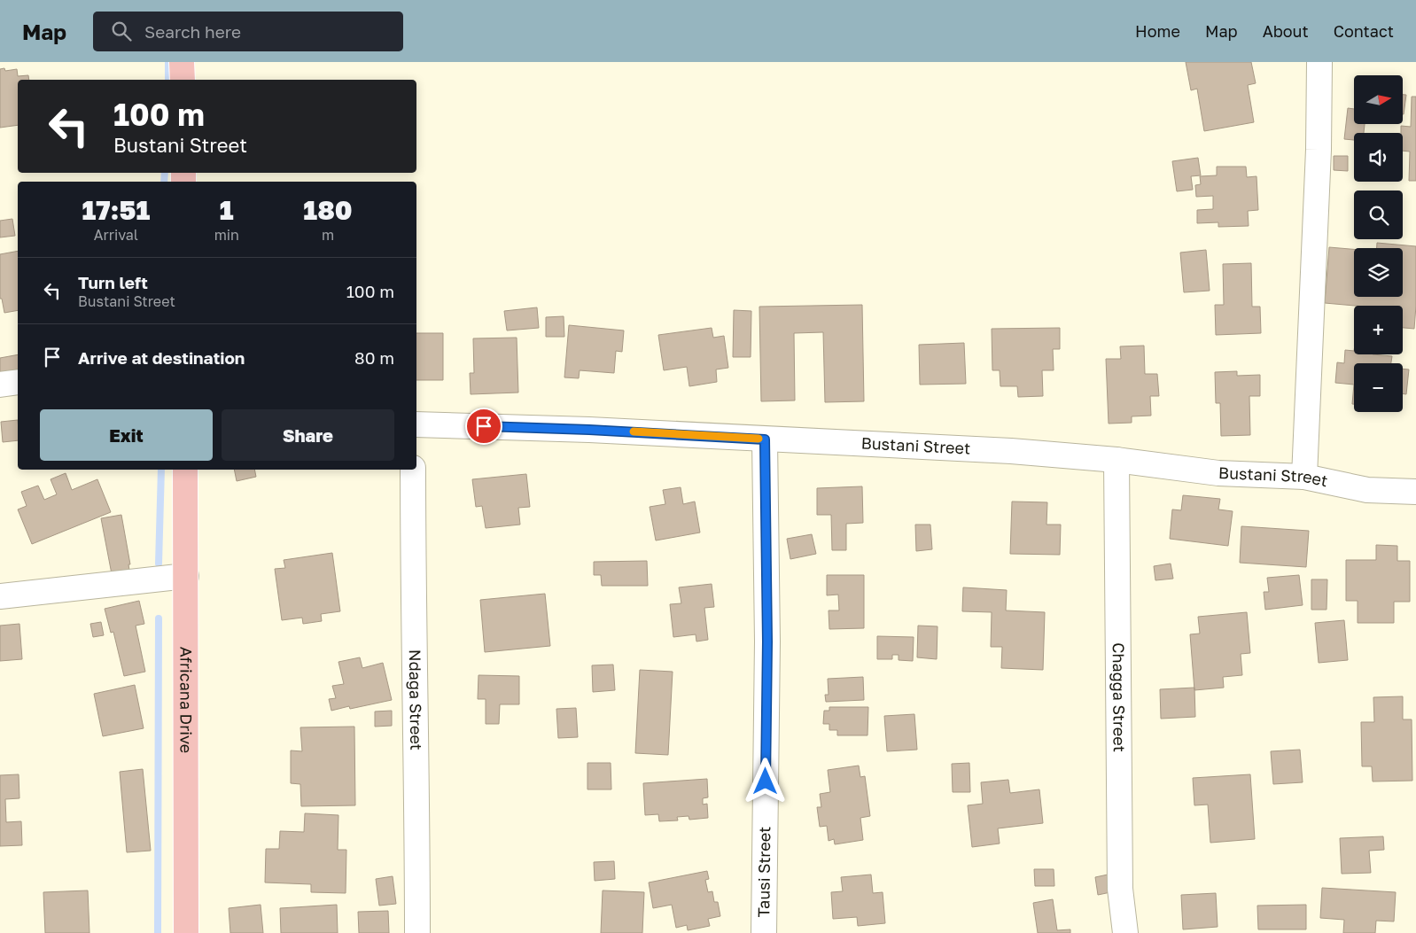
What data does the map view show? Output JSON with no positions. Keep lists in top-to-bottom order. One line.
{"streets":{"main road":["Africana Drive"],"street":["Bustani Street","Chagga Street","Ndaga Street","Tausi Street"]},"crossings":[["Bustani Street","Chagga Street"],["Bustani Street","Tausi Street"]],"north":"right","page":{"header":"Map","search":"Search here","nav":["Home","Map","About","Contact"],"map_buttons":["+","−"],"turn":["100 m","Bustani Street"],"eta":["17:51","Arrival","1","min","180","m"],"list":[{"name":"Turn left","note":"Bustani Street","value":"100 m"},{"name":"Arrive at destination","value":"80 m"}],"buttons":["Exit","Share"]}}
